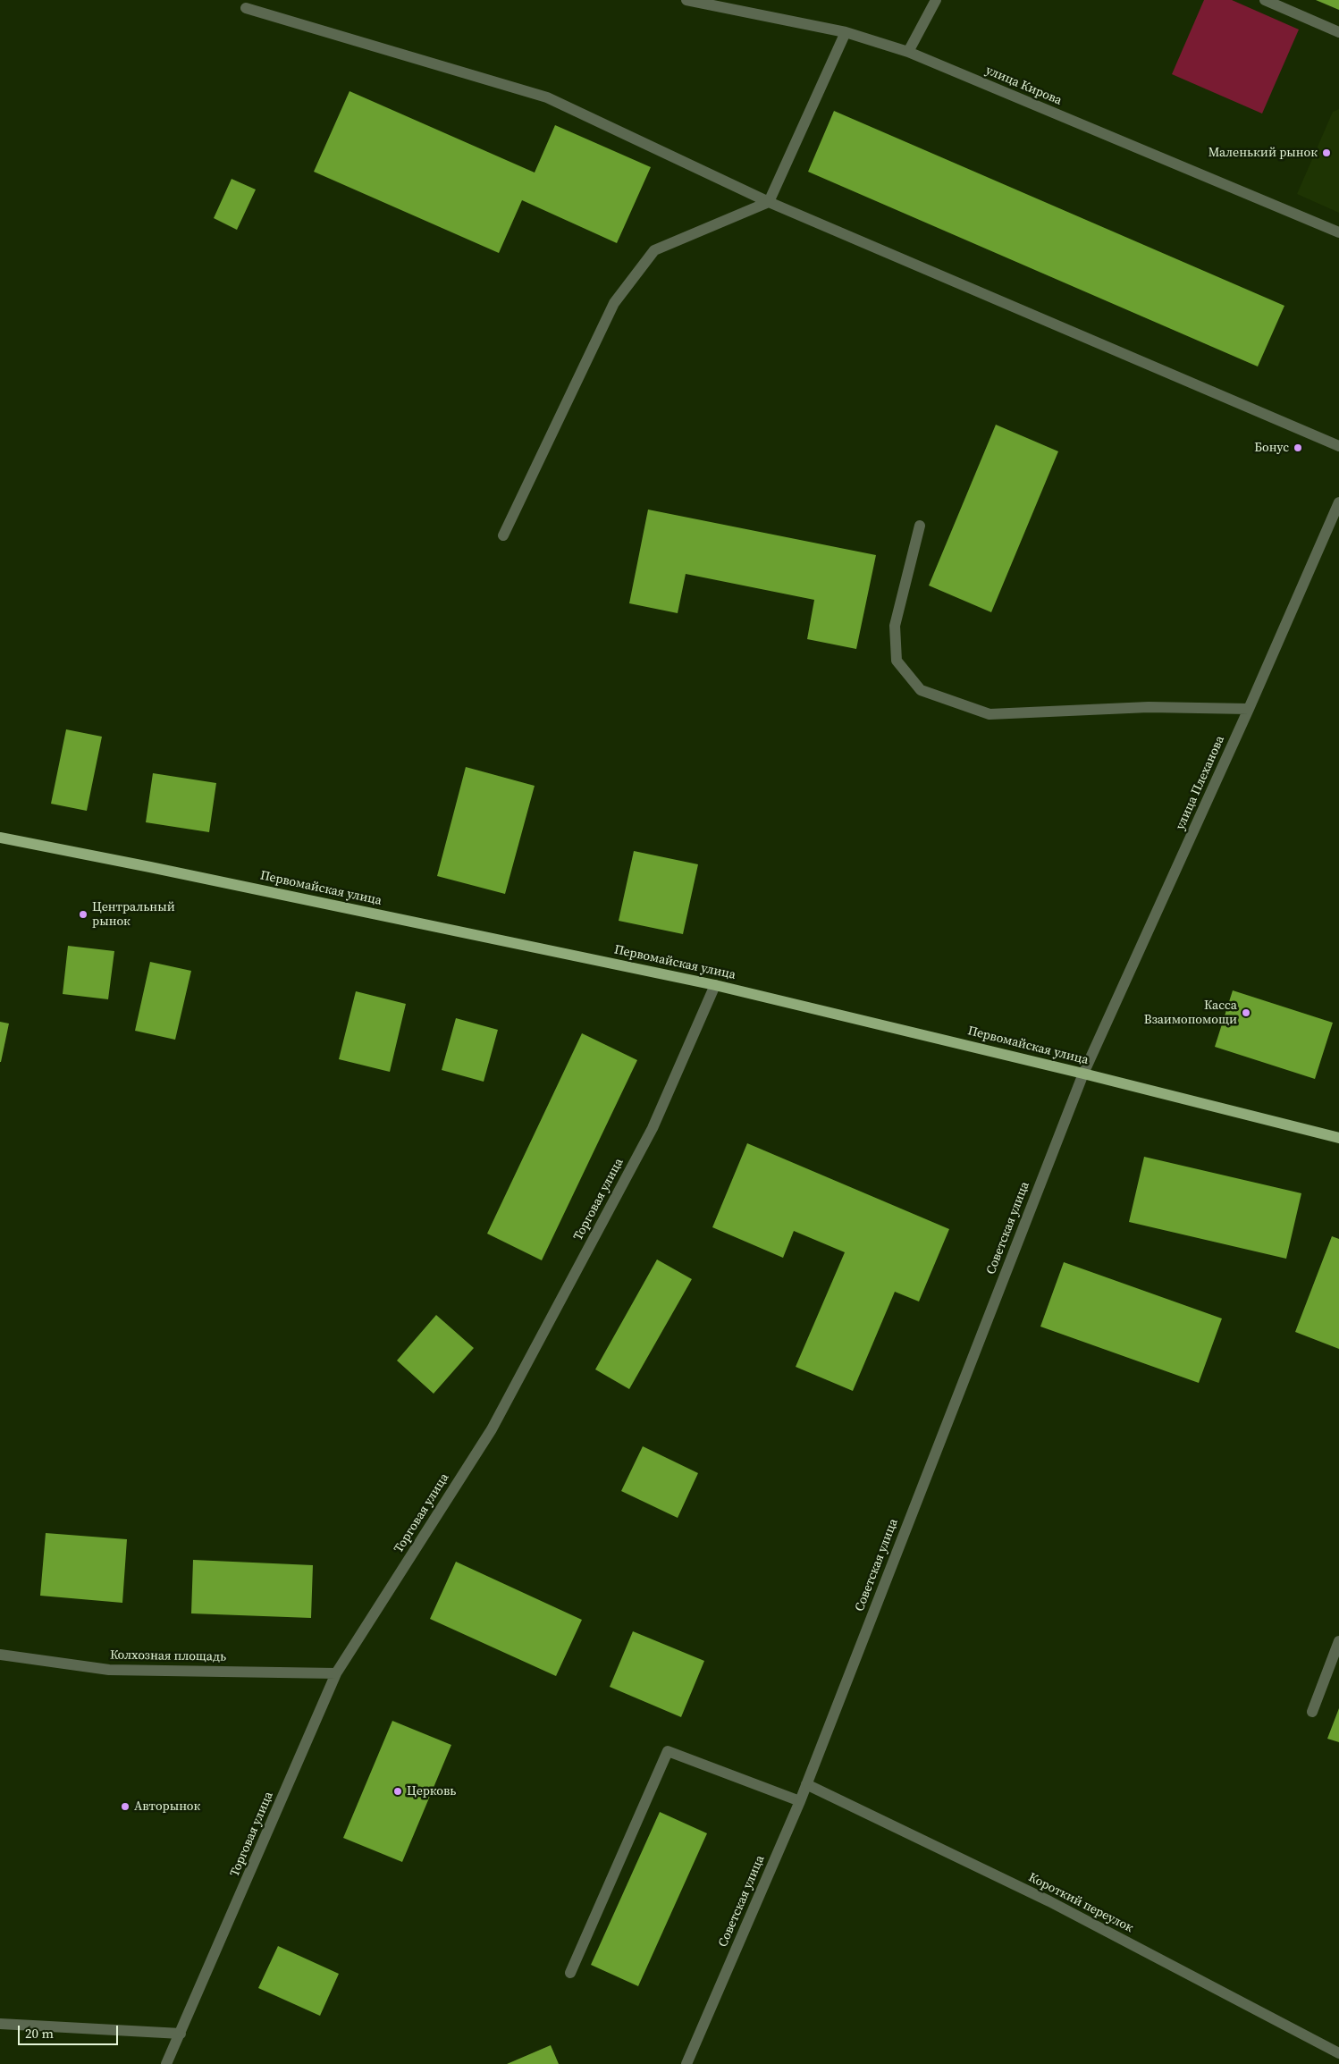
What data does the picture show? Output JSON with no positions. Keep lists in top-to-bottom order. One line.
{"streets":{"main road":["Первомайская улица"],"street":["улица Кирова","улица Плеханова","Торговая улица","Советская улица","Колхозная площадь","Короткий переулок"]},"crossings":[["улица Плеханова","Первомайская улица"],["улица Плеханова","Советская улица"],["Первомайская улица","Торговая улица"],["Первомайская улица","Советская улица"],["Торговая улица","Колхозная площадь"],["Советская улица","Короткий переулок"]],"places":["Маленький рынок","Бонус","Центральный рынок","Касса Взаимопомощи","Церковь","Авторынок"],"scale_bar":"20 m"}
